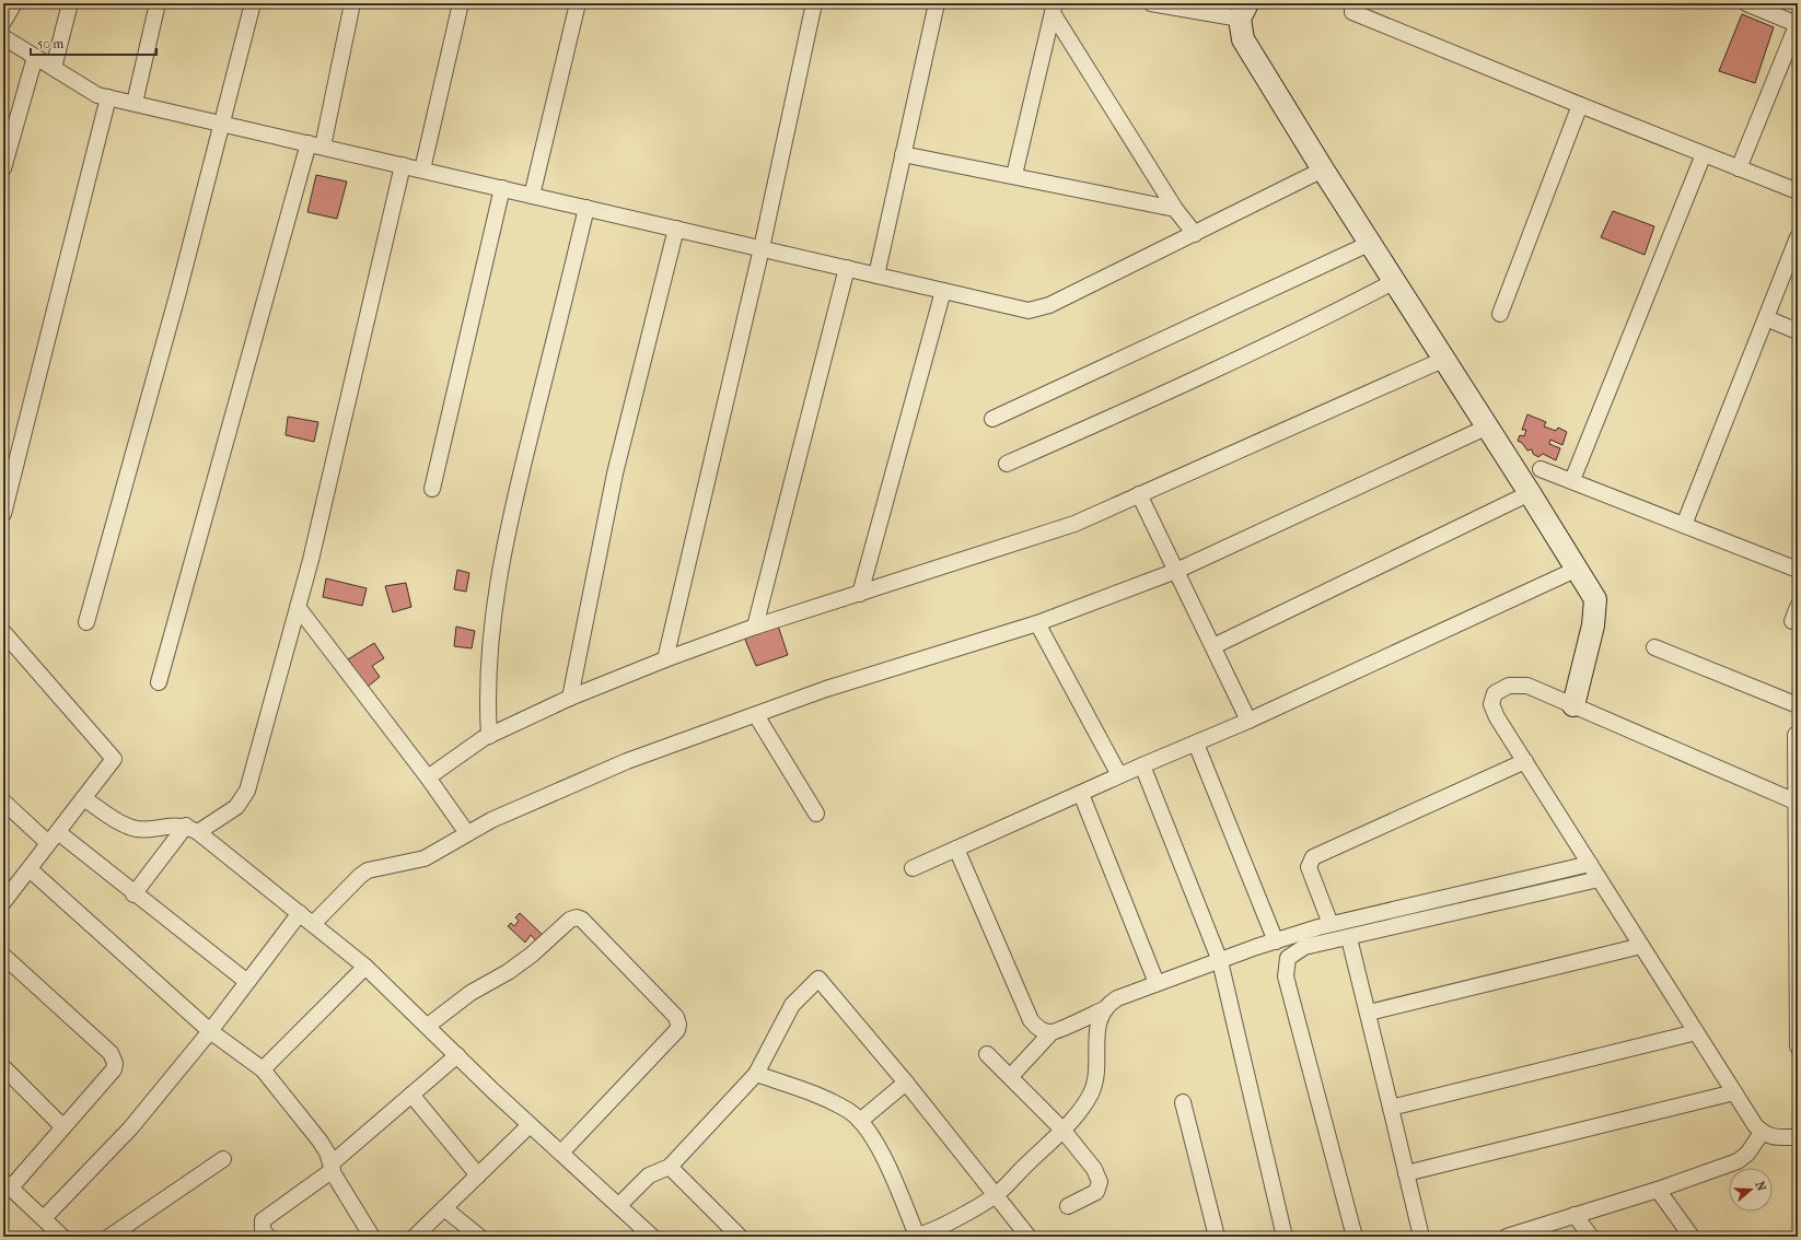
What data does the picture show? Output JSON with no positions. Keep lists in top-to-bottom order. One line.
{"scale_bar":"50 m","north":"right"}
